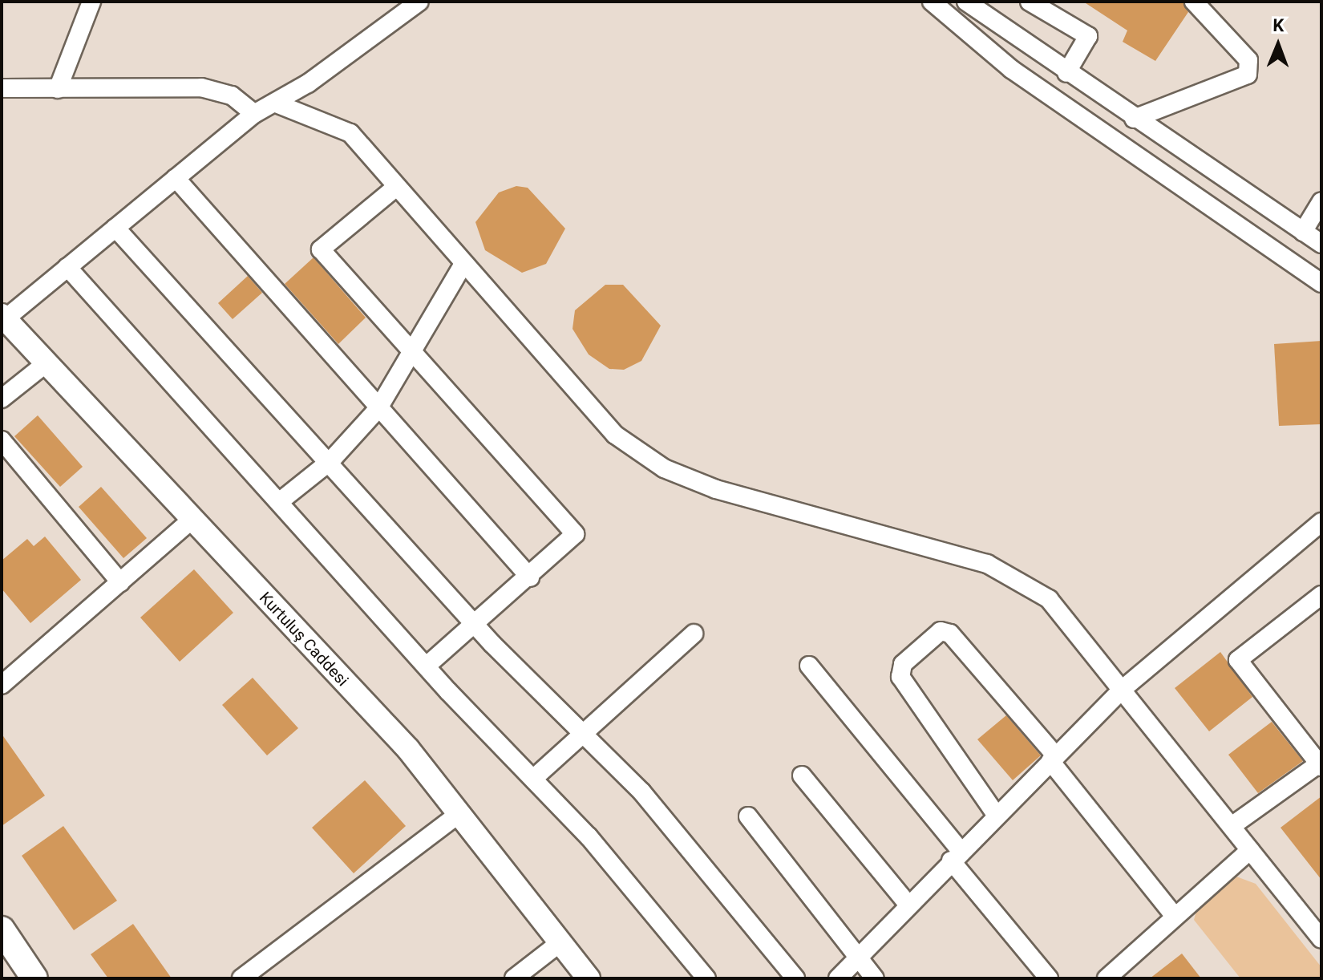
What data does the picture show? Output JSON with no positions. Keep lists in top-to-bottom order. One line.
{"streets":{"main road":["Kurtuluş Caddesi"]},"north":"top"}
